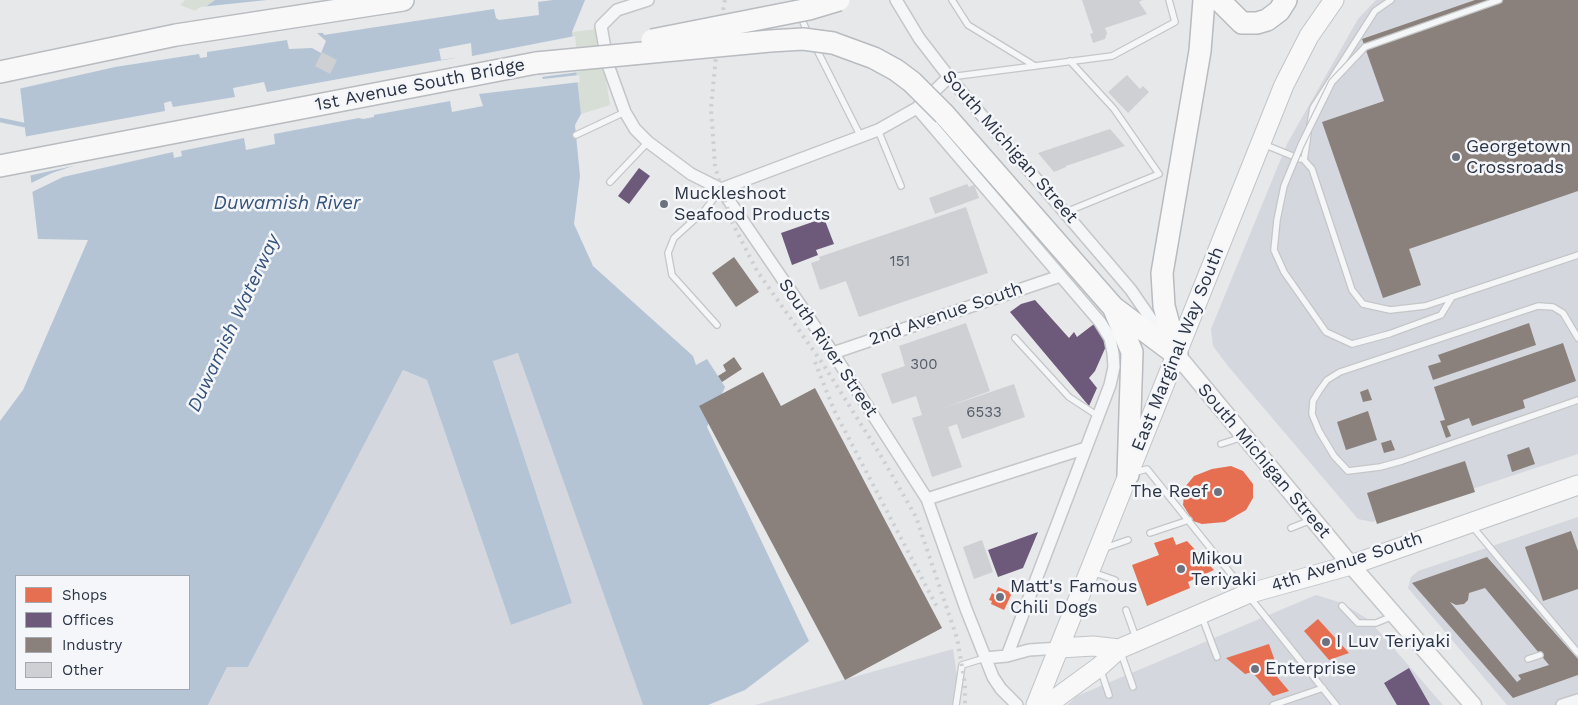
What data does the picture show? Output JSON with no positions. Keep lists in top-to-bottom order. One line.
{"streets":{"highway":["1st Avenue South Bridge"],"main road":["South Michigan Street","East Marginal Way South","4th Avenue South"],"street":["2nd Avenue South","South River Street"]},"crossings":[["South Michigan Street","East Marginal Way South"],["South Michigan Street","4th Avenue South"],["2nd Avenue South","South River Street"],["South River Street","4th Avenue South"],["East Marginal Way South","4th Avenue South"]],"water":["Duwamish River","Duwamish Waterway"],"places":["Georgetown Crossroads","Muckleshoot Seafood Products","The Reef","Mikou Teriyaki","Matt's Famous Chili Dogs","I Luv Teriyaki","Enterprise"],"house_numbers":["151","300","6533"],"legend":["Shops","Offices","Industry","Other"]}
